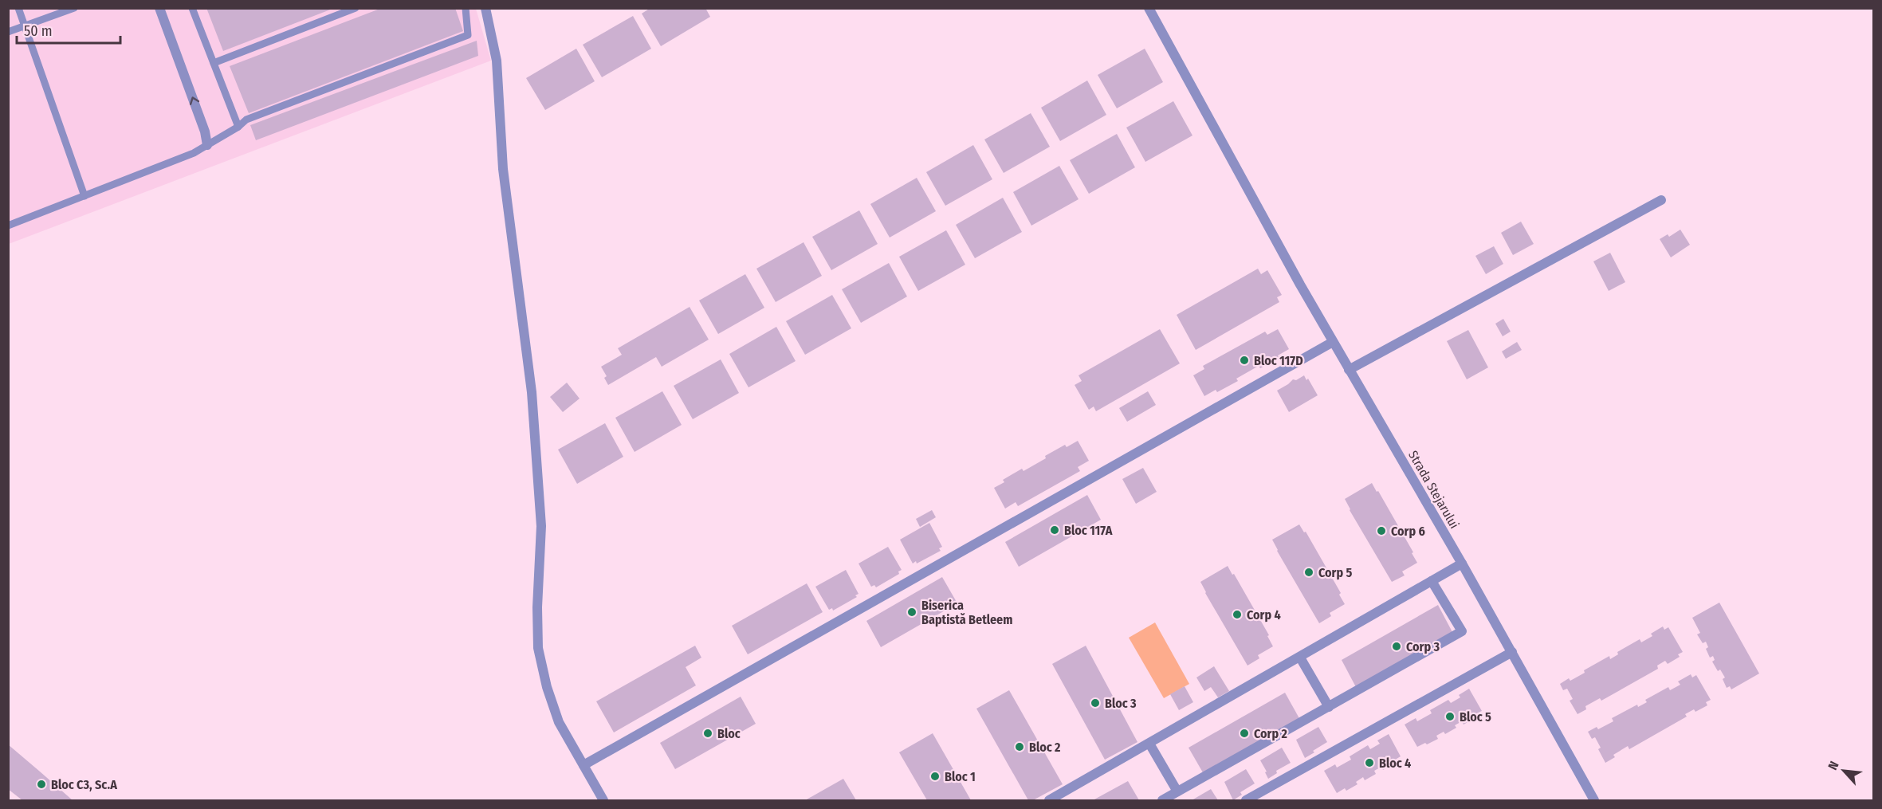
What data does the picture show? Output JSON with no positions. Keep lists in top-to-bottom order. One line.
{"streets":{"street":["Strada Stejarului"]},"places":["Bloc 117D","Bloc 117A","Corp 6","Corp 5","Biserica Baptistă Betleem","Corp 4","Corp 3","Bloc 3","Bloc 5","Bloc","Corp 2","Bloc 2","Bloc 4","Bloc 1","Bloc C3, Sc.A"],"scale_bar":"50 m","north":"top left"}
